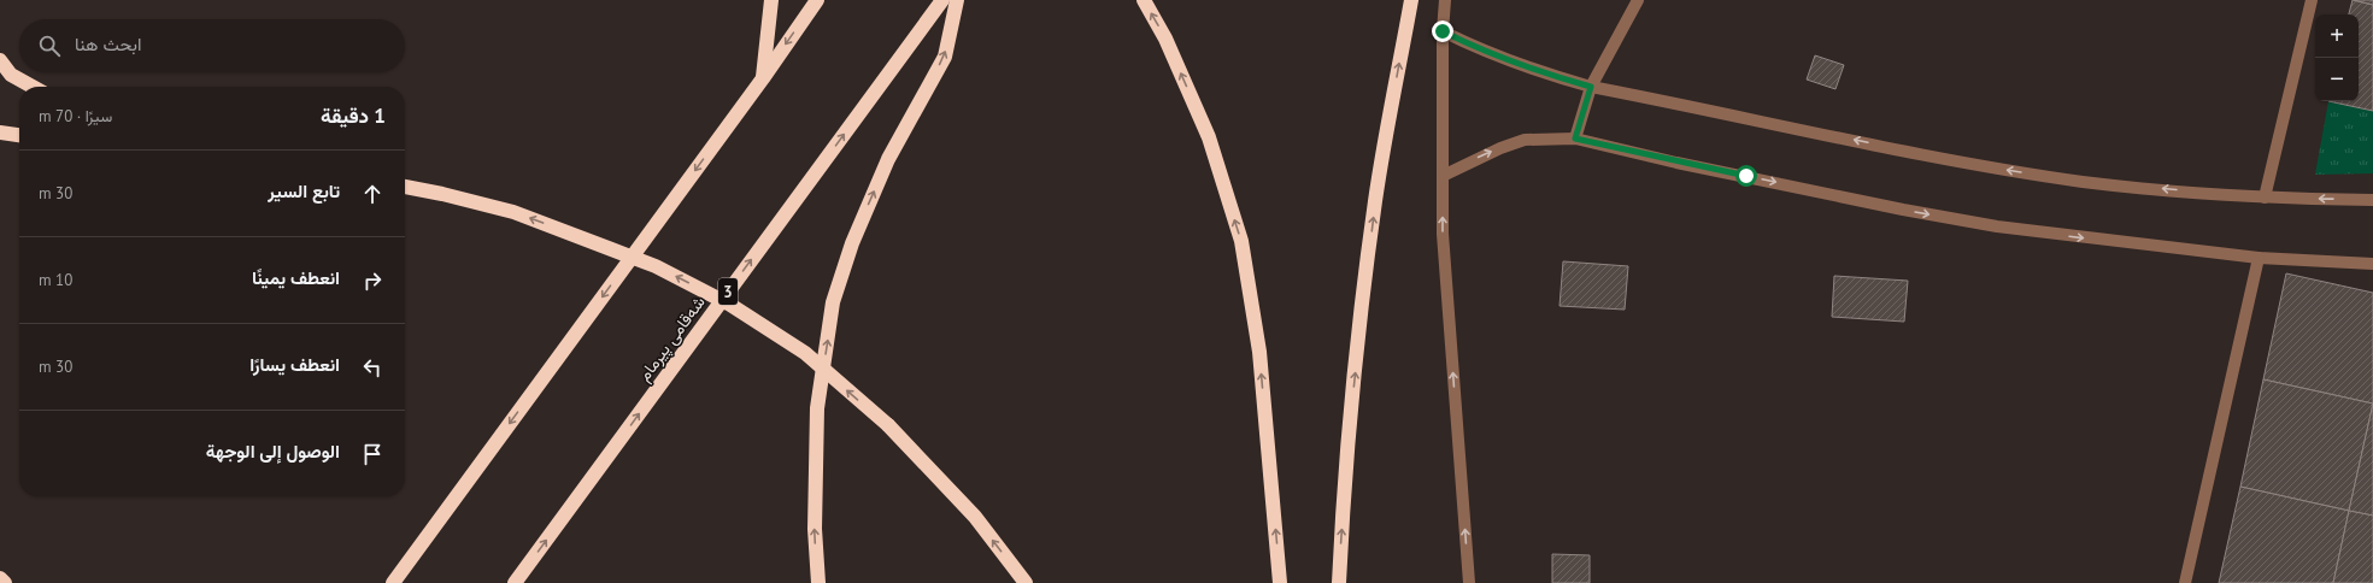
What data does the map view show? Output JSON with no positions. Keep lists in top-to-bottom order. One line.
{"streets":{"highway":["3","شەقامی پیرمام"]},"page":{"map_buttons":["+","−"],"search":"ابحث هنا","heading":["1 دقيقة","سيرًا · 70 m"],"list":[["تابع السير","30 m"],["انعطف يمينًا","10 m"],["انعطف يسارًا","30 m"],"الوصول إلى الوجهة"]}}
